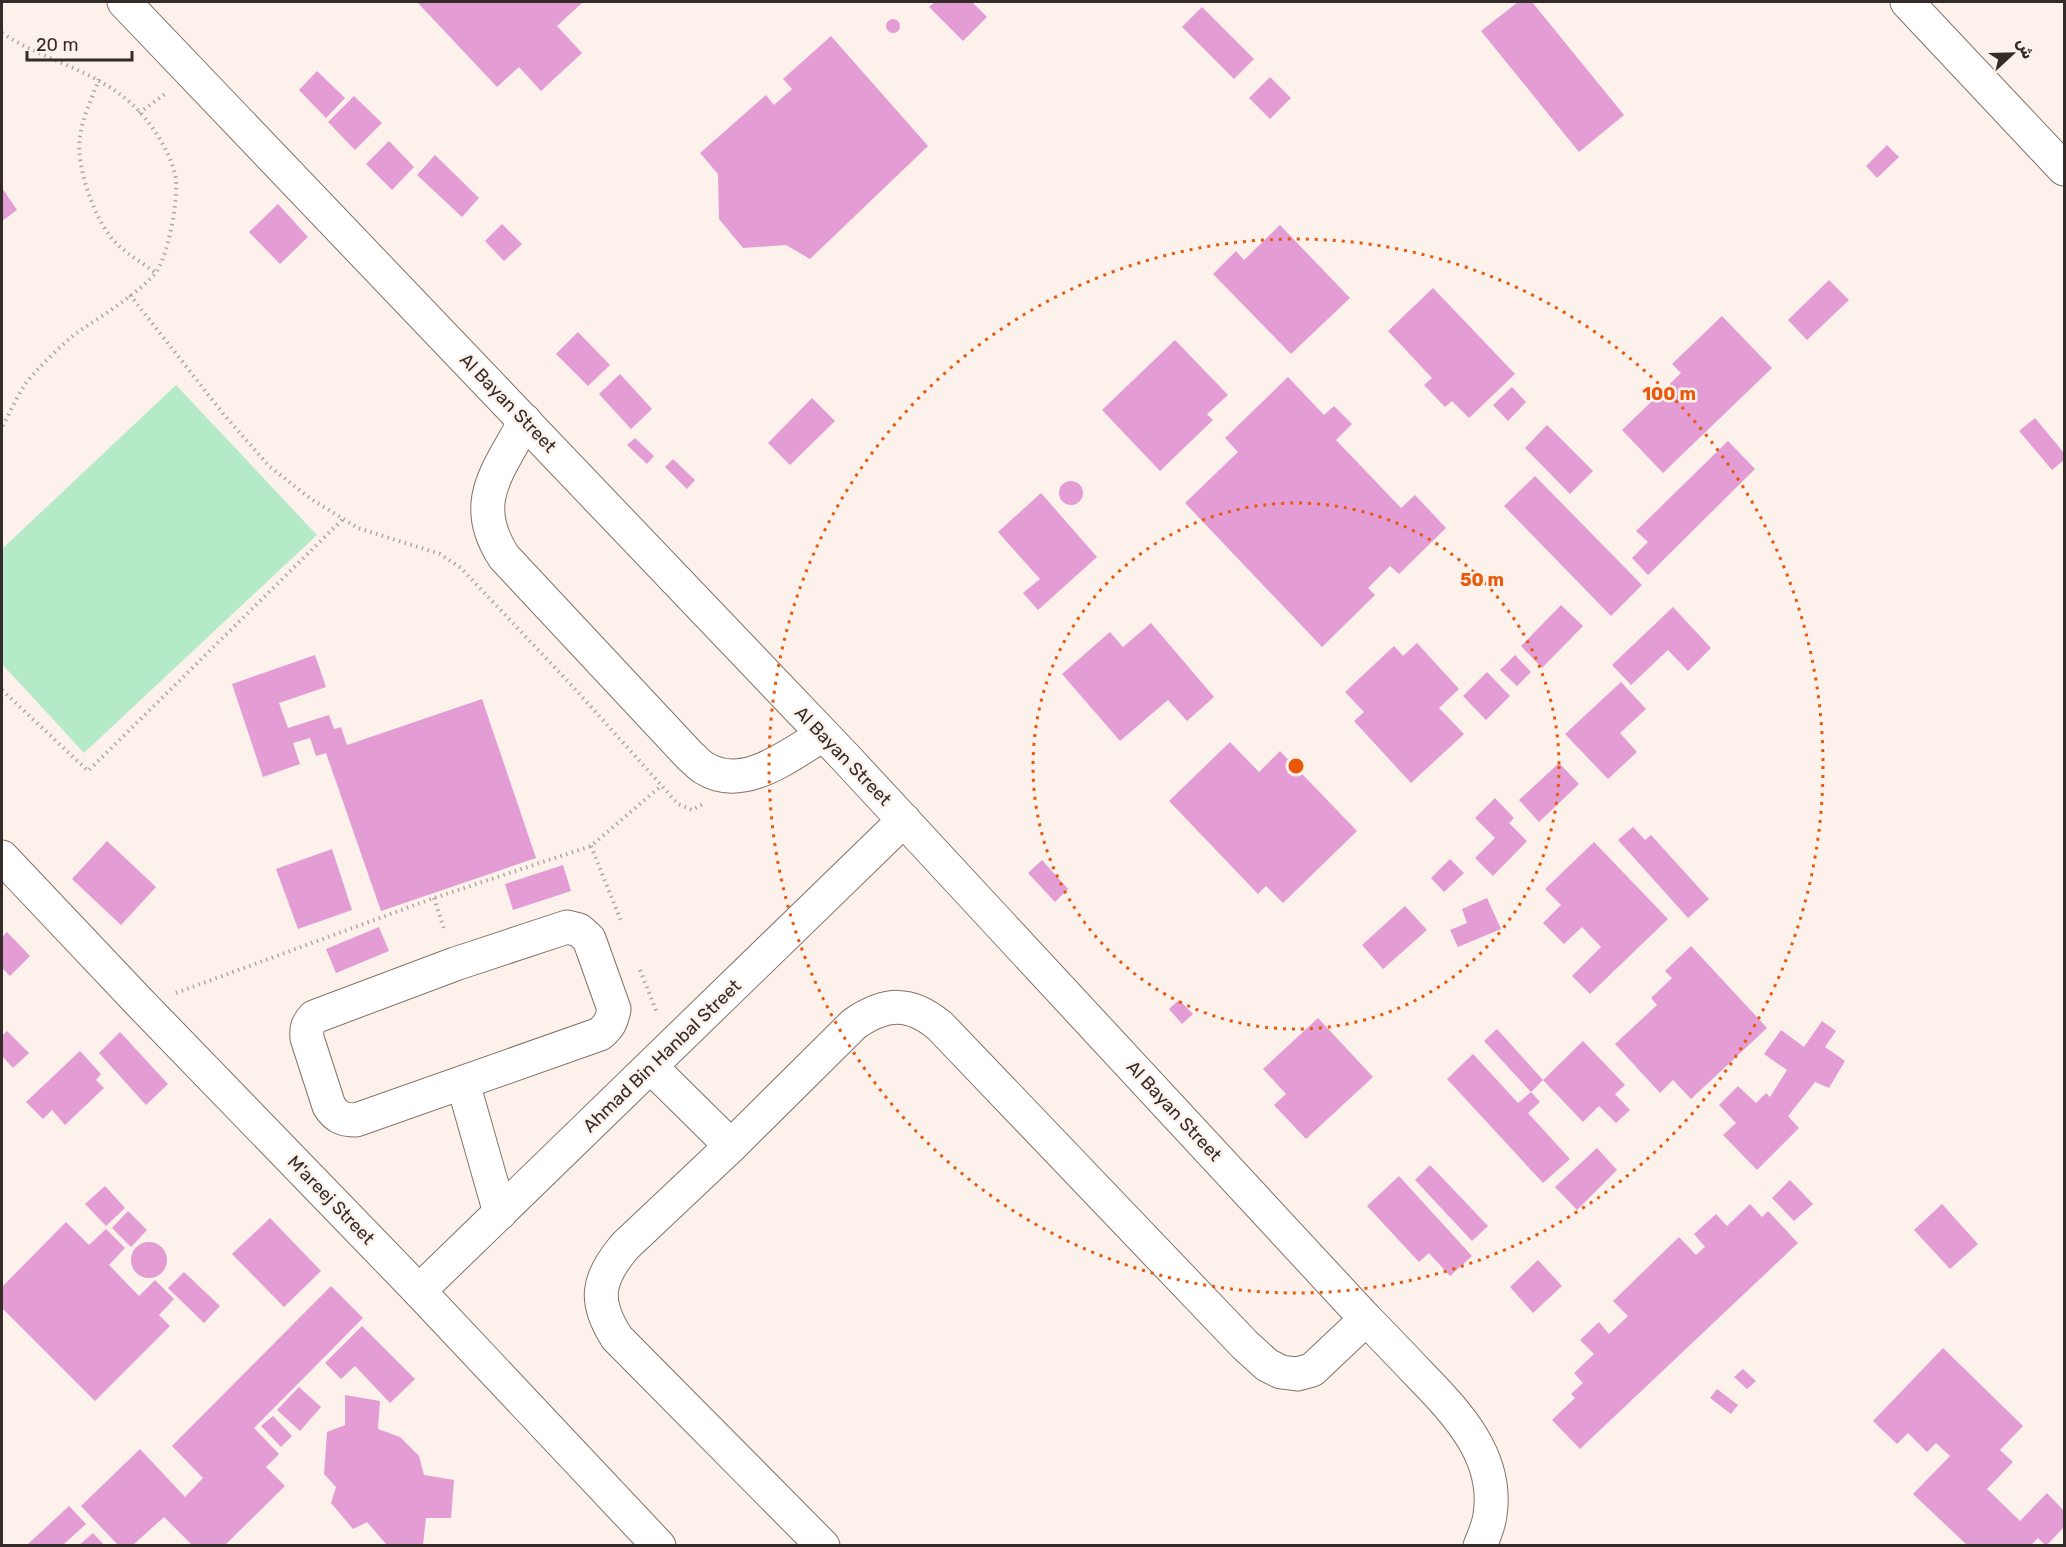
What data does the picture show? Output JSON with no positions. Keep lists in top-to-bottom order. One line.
{"streets":{"street":["Al Bayan Street","Ahmad Bin Hanbal Street","M'areej Street"]},"crossings":[["Al Bayan Street","Ahmad Bin Hanbal Street"],["Ahmad Bin Hanbal Street","M'areej Street"]],"scale_bar":"20 m","north":"right","rings":["100 m","50 m"]}
